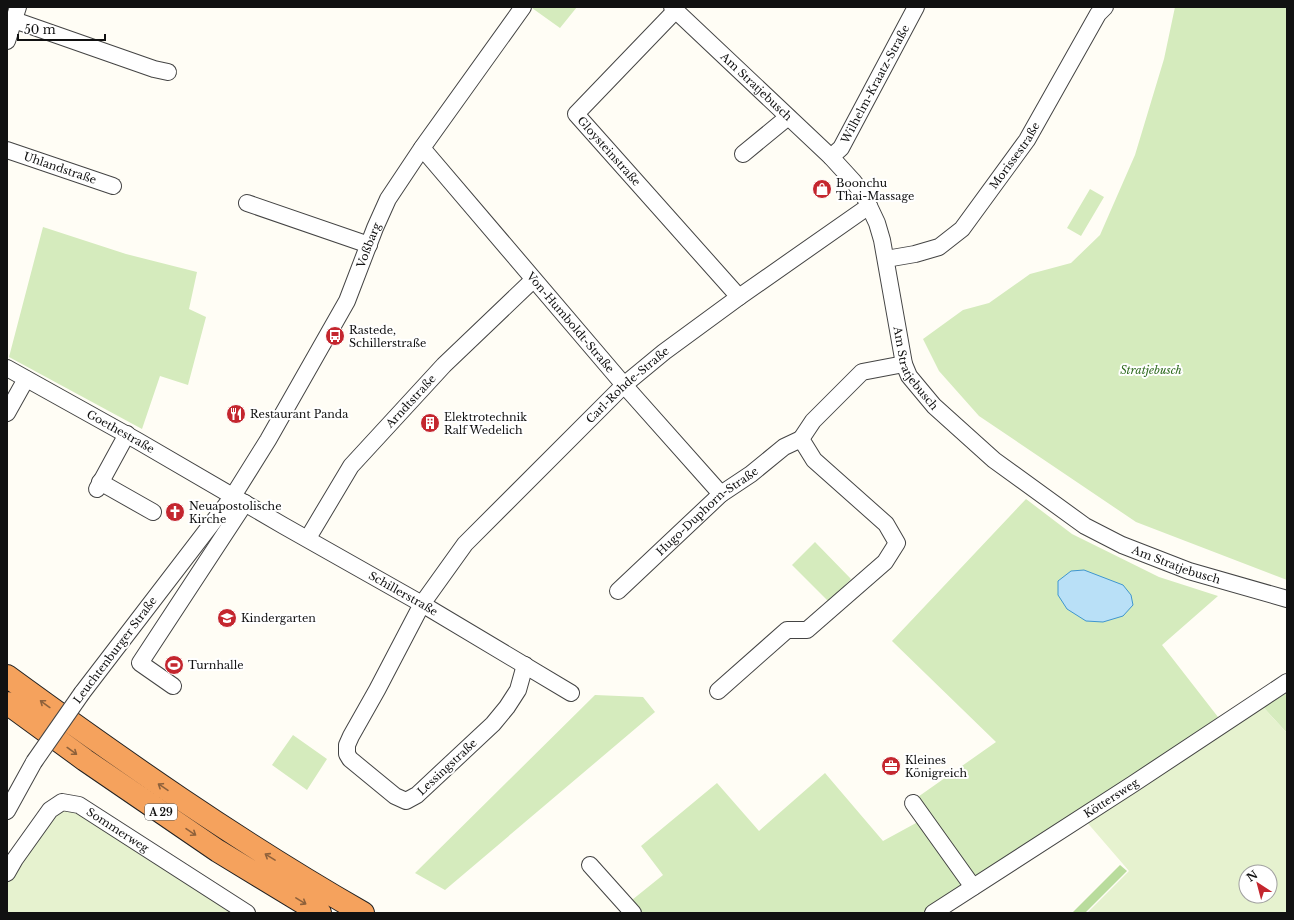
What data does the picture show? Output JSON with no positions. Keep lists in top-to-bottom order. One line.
{"streets":{"highway":["A 29"],"street":["Wilhelm-Kraatz-Straße","Am Stratjebusch","Gloysteinstraße","Morissestraße","Uhlandstraße","Voßbarg","Von-Humboldt-Straße","Carl-Rohde-Straße","Arndtstraße","Goethestraße","Hugo-Duphorn-Straße","Schillerstraße","Leuchtenburger Straße","Lessingstraße","Köttersweg","Sommerweg"]},"crossings":[["Wilhelm-Kraatz-Straße","Am Stratjebusch"],["Am Stratjebusch","Gloysteinstraße"],["Am Stratjebusch","Morissestraße"],["Am Stratjebusch","Carl-Rohde-Straße"],["Gloysteinstraße","Carl-Rohde-Straße"],["Voßbarg","Von-Humboldt-Straße"],["Voßbarg","Goethestraße"],["Voßbarg","Schillerstraße"],["Voßbarg","Leuchtenburger Straße"],["Von-Humboldt-Straße","Carl-Rohde-Straße"],["Von-Humboldt-Straße","Arndtstraße"],["Von-Humboldt-Straße","Hugo-Duphorn-Straße"],["Carl-Rohde-Straße","Schillerstraße"],["Carl-Rohde-Straße","Lessingstraße"],["Arndtstraße","Schillerstraße"],["Goethestraße","Schillerstraße"],["Goethestraße","Leuchtenburger Straße"],["Schillerstraße","Leuchtenburger Straße"],["Schillerstraße","Lessingstraße"]],"parks":["Stratjebusch"],"places":{"shop":["Boonchu Thai-Massage"],"bus stop":["Rastede, Schillerstraße"],"restaurant":["Restaurant Panda"],"building":["Elektrotechnik Ralf Wedelich"],"church":["Neuapostolische Kirche"],"school or university":["Kindergarten"],"sports":["Turnhalle"],"office":["Kleines Königreich"]},"scale_bar":"50 m","north":"top left"}
